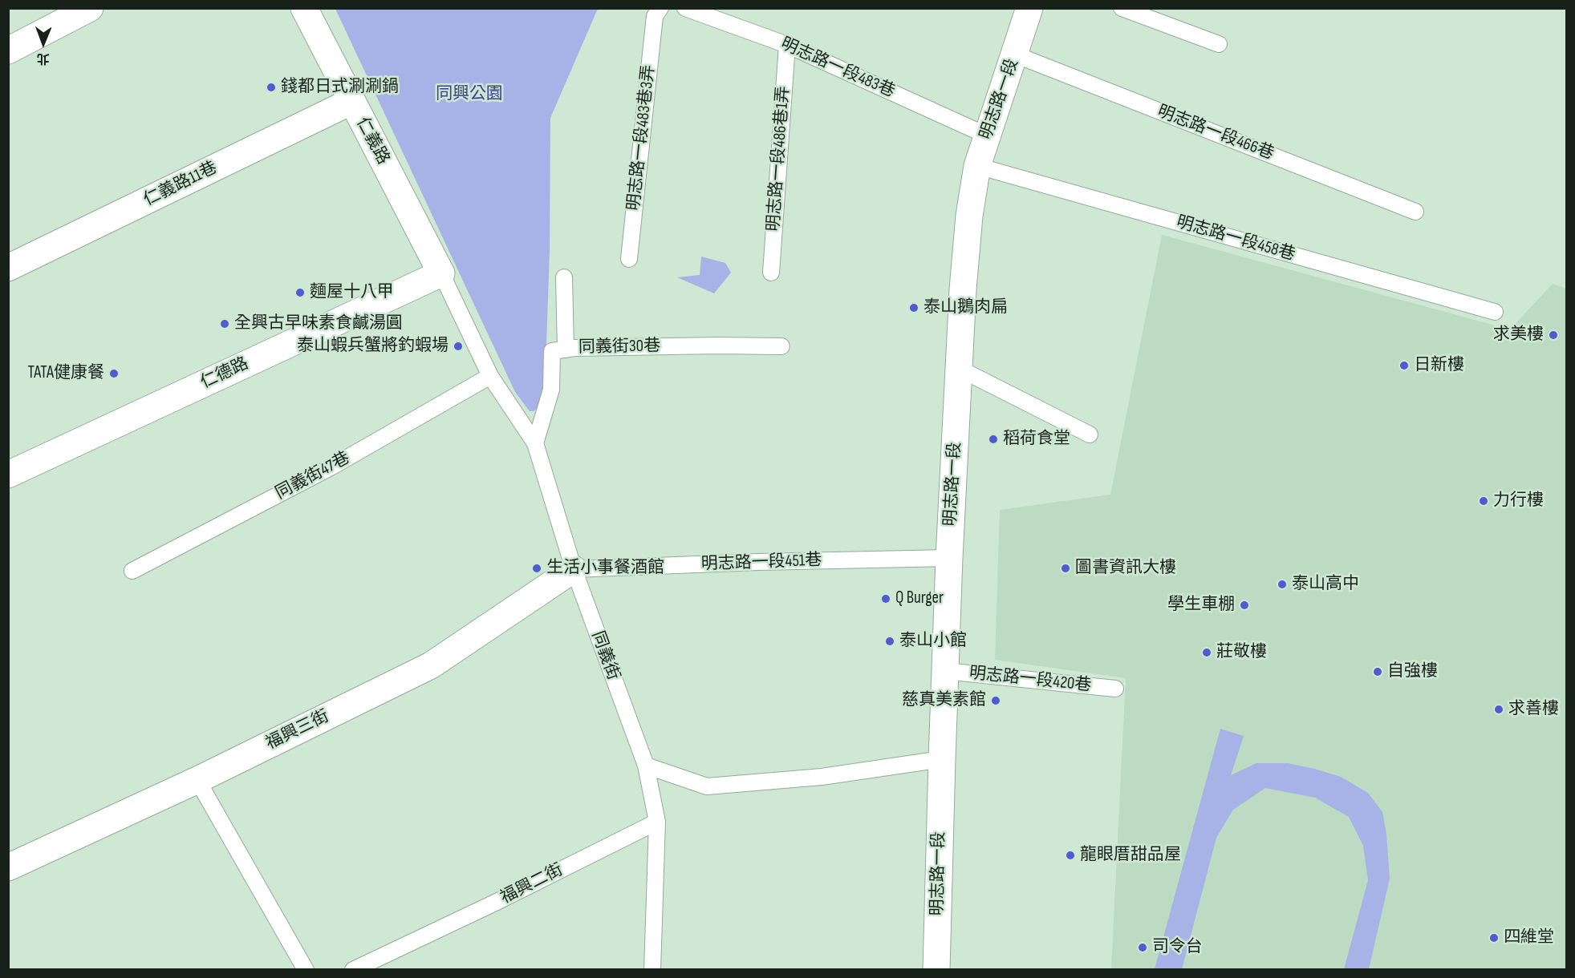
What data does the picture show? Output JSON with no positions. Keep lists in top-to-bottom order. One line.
{"streets":{"street":["明志路一段","仁義路","仁義路11巷","仁德路","福興三街"],"lane":["明志路一段483巷","明志路一段466巷","明志路一段483巷3弄","明志路一段486巷1弄","明志路一段458巷","同義街30巷","同義街47巷","明志路一段451巷","同義街","明志路一段420巷","福興二街"]},"crossings":[["明志路一段483巷","明志路一段"],["明志路一段483巷","明志路一段486巷1弄"],["明志路一段","明志路一段466巷"],["明志路一段","明志路一段458巷"],["明志路一段","明志路一段451巷"],["明志路一段","明志路一段420巷"],["仁義路","仁義路11巷"],["仁義路","仁德路"],["仁義路","同義街"],["同義街30巷","同義街"],["仁德路","同義街"],["同義街47巷","同義街"],["明志路一段451巷","同義街"],["明志路一段451巷","福興三街"],["同義街","福興三街"]],"parks":["同興公園"],"places":["錢都日式涮涮鍋","麵屋十八甲","泰山鵝肉扁","全興古早味素食鹹湯圓","求美樓","泰山蝦兵蟹將釣蝦場","日新樓","TATA健康餐","稻荷食堂","力行樓","生活小事餐酒館","圖書資訊大樓","泰山高中","Q Burger","學生車棚","泰山小館","莊敬樓","自強樓","慈真美素館","求善樓","龍眼厝甜品屋","四維堂","司令台"],"north":"bottom"}
